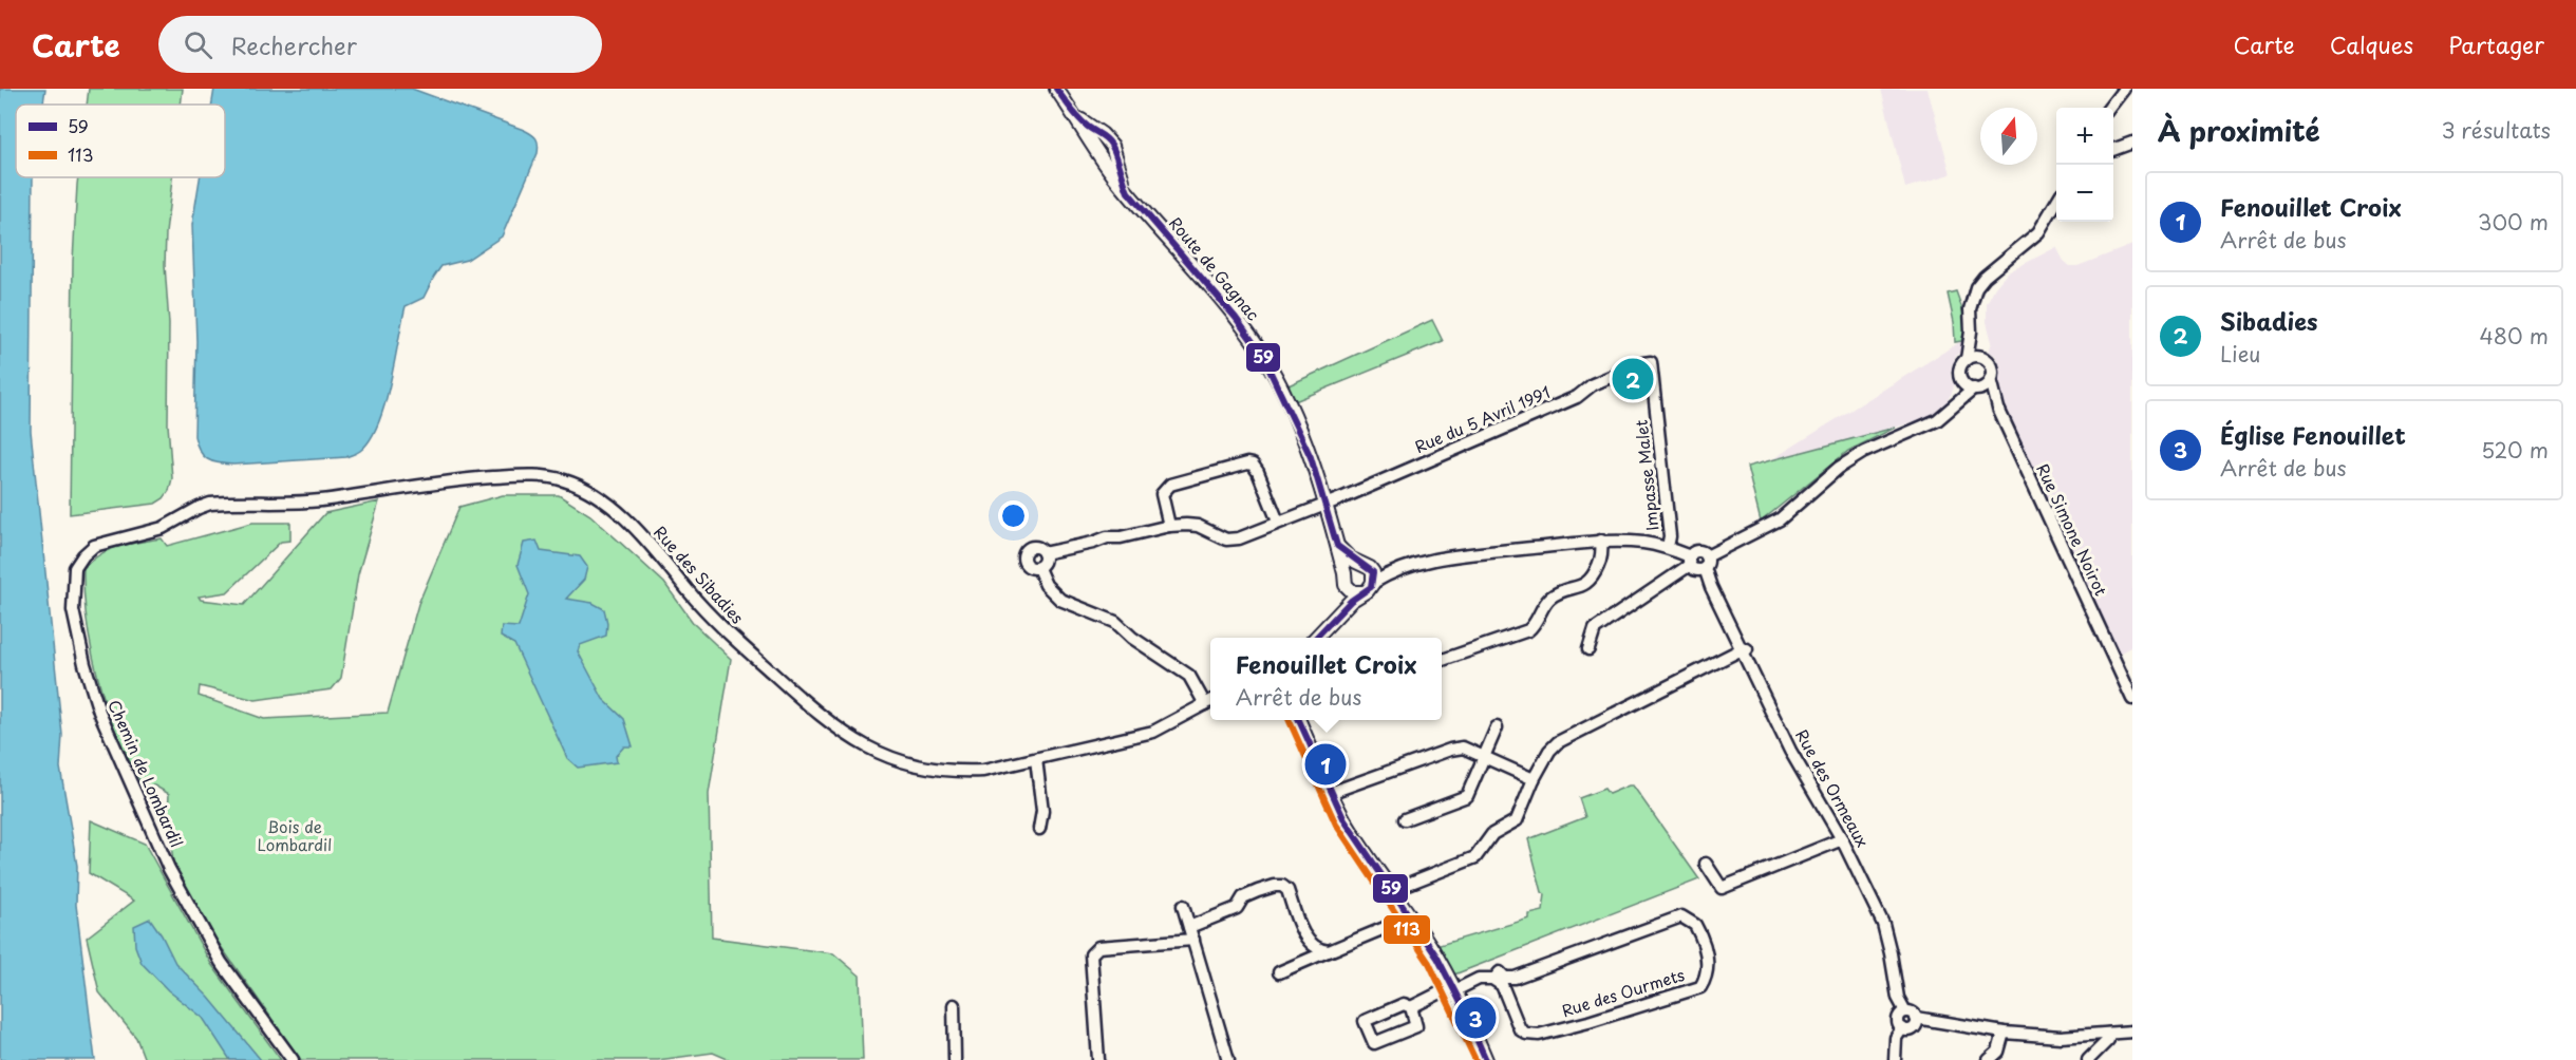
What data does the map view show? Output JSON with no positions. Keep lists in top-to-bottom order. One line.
{"streets":{"main road":["Route de Gagnac"],"street":["Rue du 5 Avril 1991","Impasse Malet","Rue Simone Noirot","Rue des Sibadies","Chemin de Lombardil","Rue des Ormeaux","Rue des Ourmets"]},"crossings":[["Route de Gagnac","Rue du 5 Avril 1991"],["Route de Gagnac","Rue des Ormeaux"],["Rue du 5 Avril 1991","Impasse Malet"],["Impasse Malet","Rue des Ormeaux"],["Rue des Sibadies","Chemin de Lombardil"]],"parks":["Bois de Lombardil"],"lines":["transit line 59","transit line 113"],"legend":["59","113"],"north":"top","page":{"header":"Carte","search":"Rechercher","nav":["Carte","Calques","Partager"],"heading":["À proximité","3 résultats"],"map_buttons":["+","−"],"list":[{"mark":"1","name":"Fenouillet Croix","note":"Arrêt de bus","value":"300 m"},{"mark":"2","name":"Sibadies","note":"Lieu","value":"480 m"},{"mark":"3","name":"Église Fenouillet","note":"Arrêt de bus","value":"520 m"}],"pins":["2","1","3"],"popup":["Fenouillet Croix","Arrêt de bus"]}}
